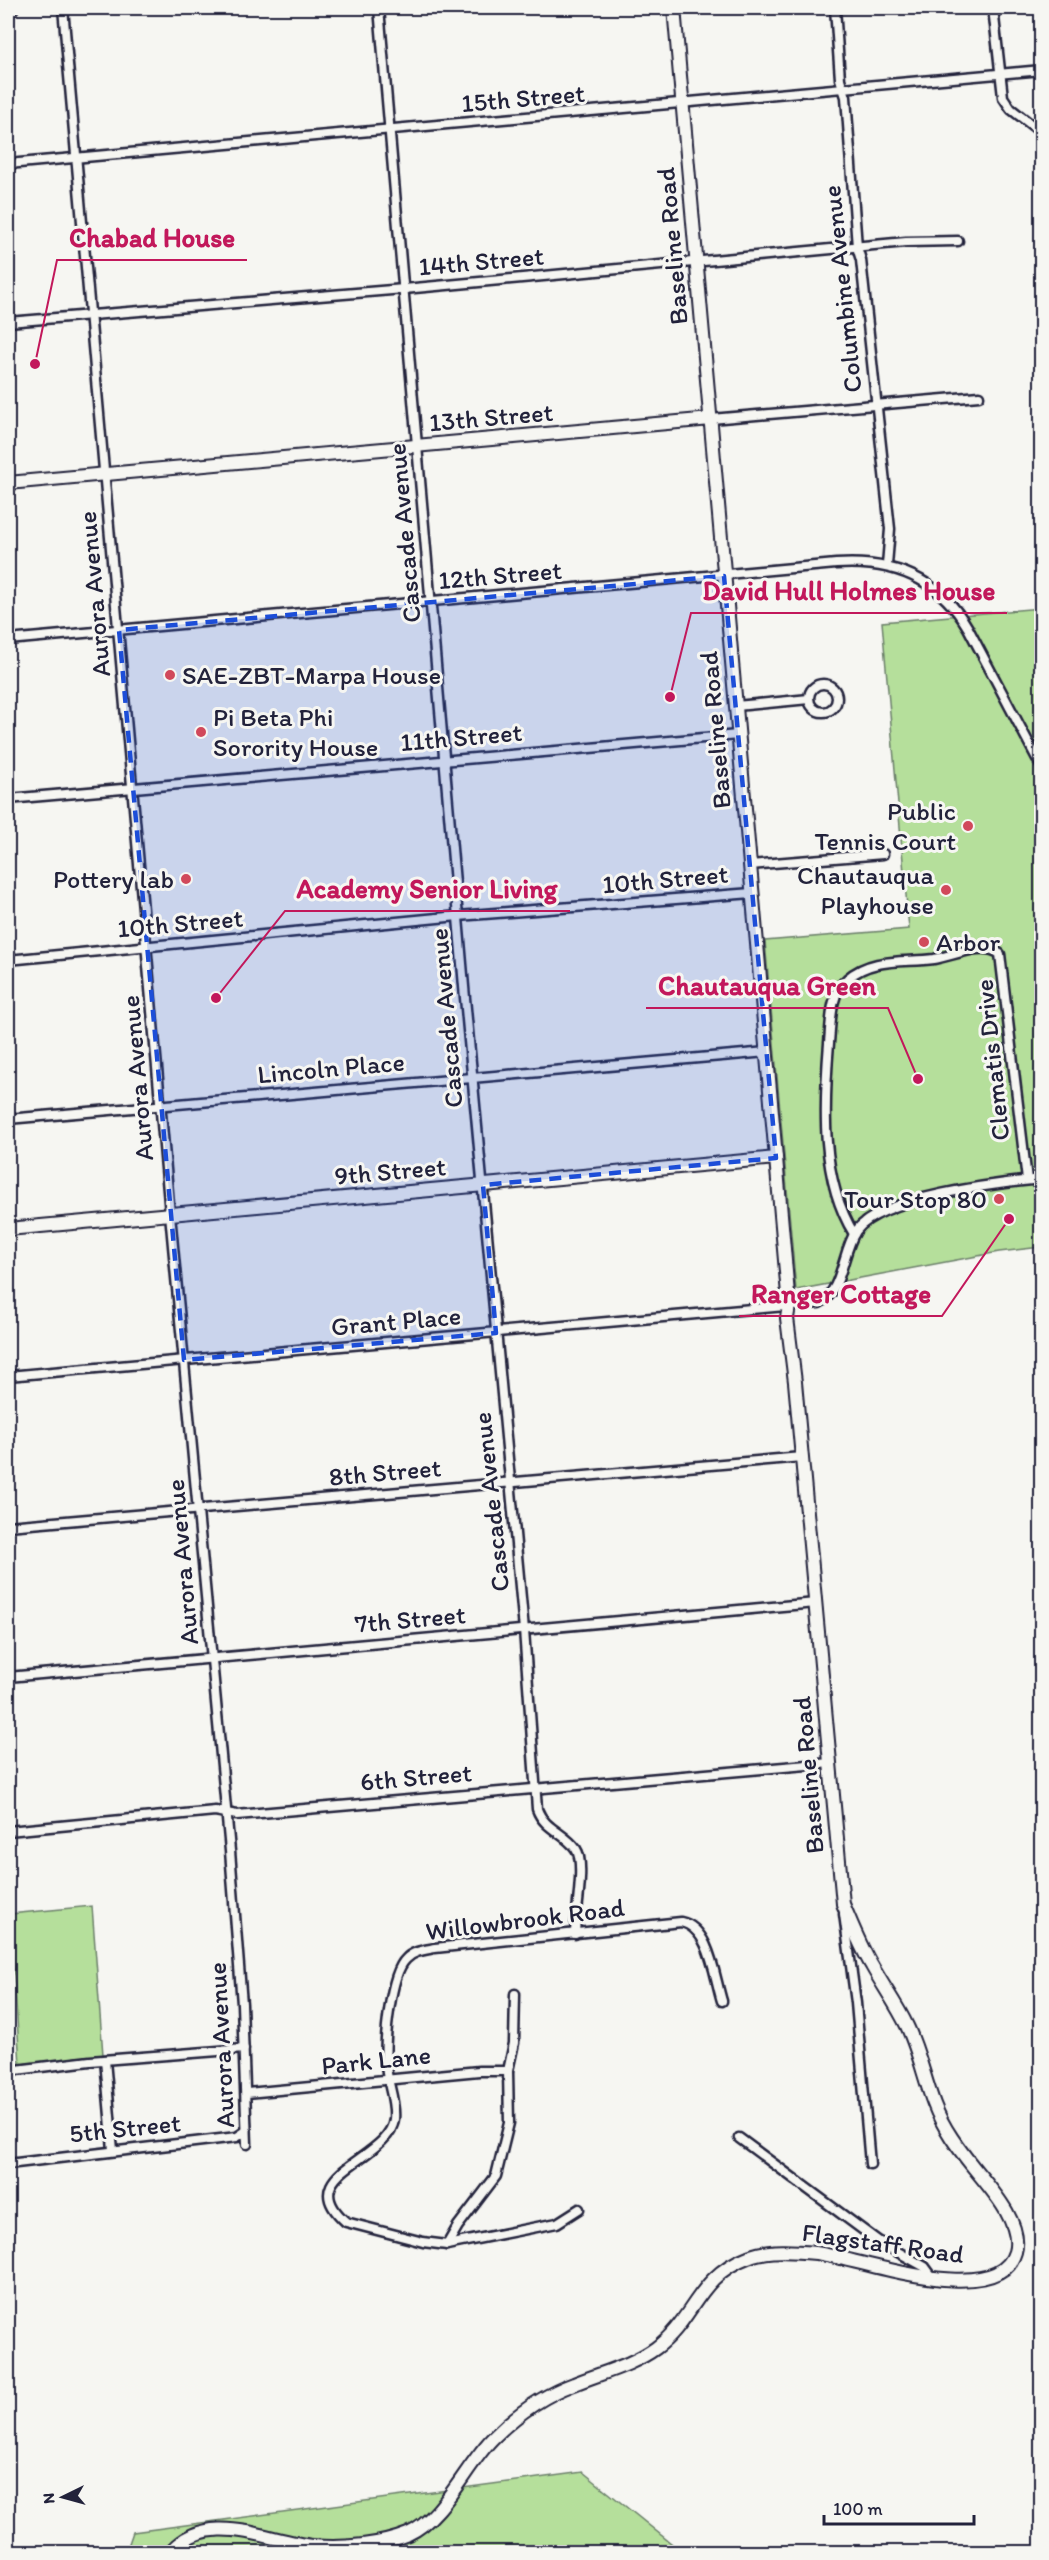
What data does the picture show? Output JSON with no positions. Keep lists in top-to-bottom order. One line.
{"streets":{"street":["15th Street","Baseline Road","14th Street","Columbine Avenue","13th Street","Cascade Avenue","12th Street","Aurora Avenue","11th Street","10th Street","Clematis Drive","Lincoln Place","9th Street","Grant Place","8th Street","7th Street","6th Street","Willowbrook Road","Park Lane","5th Street","Flagstaff Road"]},"crossings":[["15th Street","Baseline Road"],["15th Street","Columbine Avenue"],["15th Street","Cascade Avenue"],["15th Street","Aurora Avenue"],["Baseline Road","14th Street"],["Baseline Road","13th Street"],["Baseline Road","12th Street"],["Baseline Road","11th Street"],["Baseline Road","10th Street"],["Baseline Road","Lincoln Place"],["Baseline Road","9th Street"],["Baseline Road","Grant Place"],["Baseline Road","8th Street"],["Baseline Road","7th Street"],["Baseline Road","6th Street"],["Baseline Road","Flagstaff Road"],["14th Street","Columbine Avenue"],["14th Street","Cascade Avenue"],["14th Street","Aurora Avenue"],["Columbine Avenue","13th Street"],["Columbine Avenue","12th Street"],["13th Street","Cascade Avenue"],["13th Street","Aurora Avenue"],["Cascade Avenue","12th Street"],["Cascade Avenue","11th Street"],["Cascade Avenue","10th Street"],["Cascade Avenue","Lincoln Place"],["Cascade Avenue","9th Street"],["Cascade Avenue","Grant Place"],["Cascade Avenue","8th Street"],["Cascade Avenue","7th Street"],["Cascade Avenue","6th Street"],["Cascade Avenue","Willowbrook Road"],["12th Street","Aurora Avenue"],["Aurora Avenue","11th Street"],["Aurora Avenue","10th Street"],["Aurora Avenue","Lincoln Place"],["Aurora Avenue","9th Street"],["Aurora Avenue","Grant Place"],["Aurora Avenue","8th Street"],["Aurora Avenue","7th Street"],["Aurora Avenue","6th Street"],["Aurora Avenue","Park Lane"],["Aurora Avenue","5th Street"],["Clematis Drive","Grant Place"],["Willowbrook Road","Park Lane"]],"places":["Chabad House","SAE-ZBT-Marpa House","David Hull Holmes House","Pi Beta Phi Sorority House","Public Tennis Court","Pottery lab","Chautauqua Playhouse","Arbor","Academy Senior Living","Chautauqua Green","Tour Stop 80","Ranger Cottage"],"scale_bar":"100 m","north":"left"}
